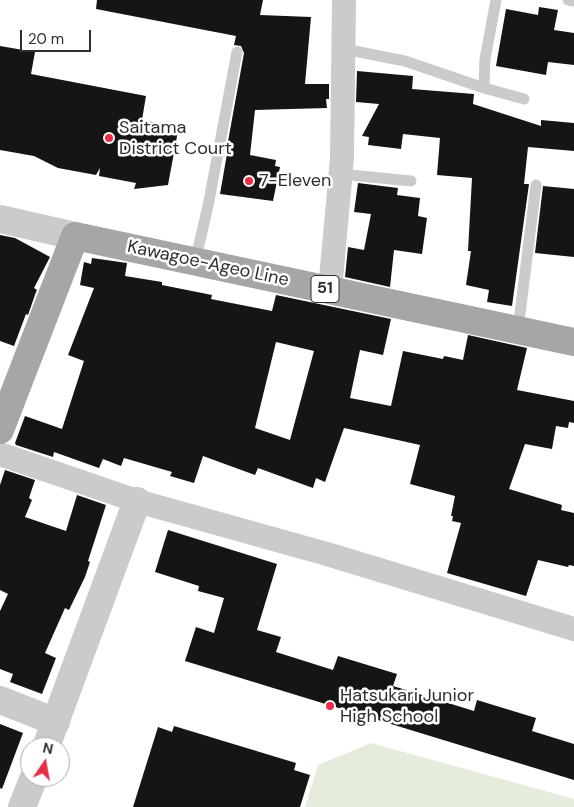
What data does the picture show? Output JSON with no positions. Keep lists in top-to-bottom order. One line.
{"streets":{"main road":["Kawagoe-Ageo Line","51"]},"places":["Saitama District Court","7-Eleven","Hatsukari Junior High School"],"scale_bar":"20 m","north":"top"}
